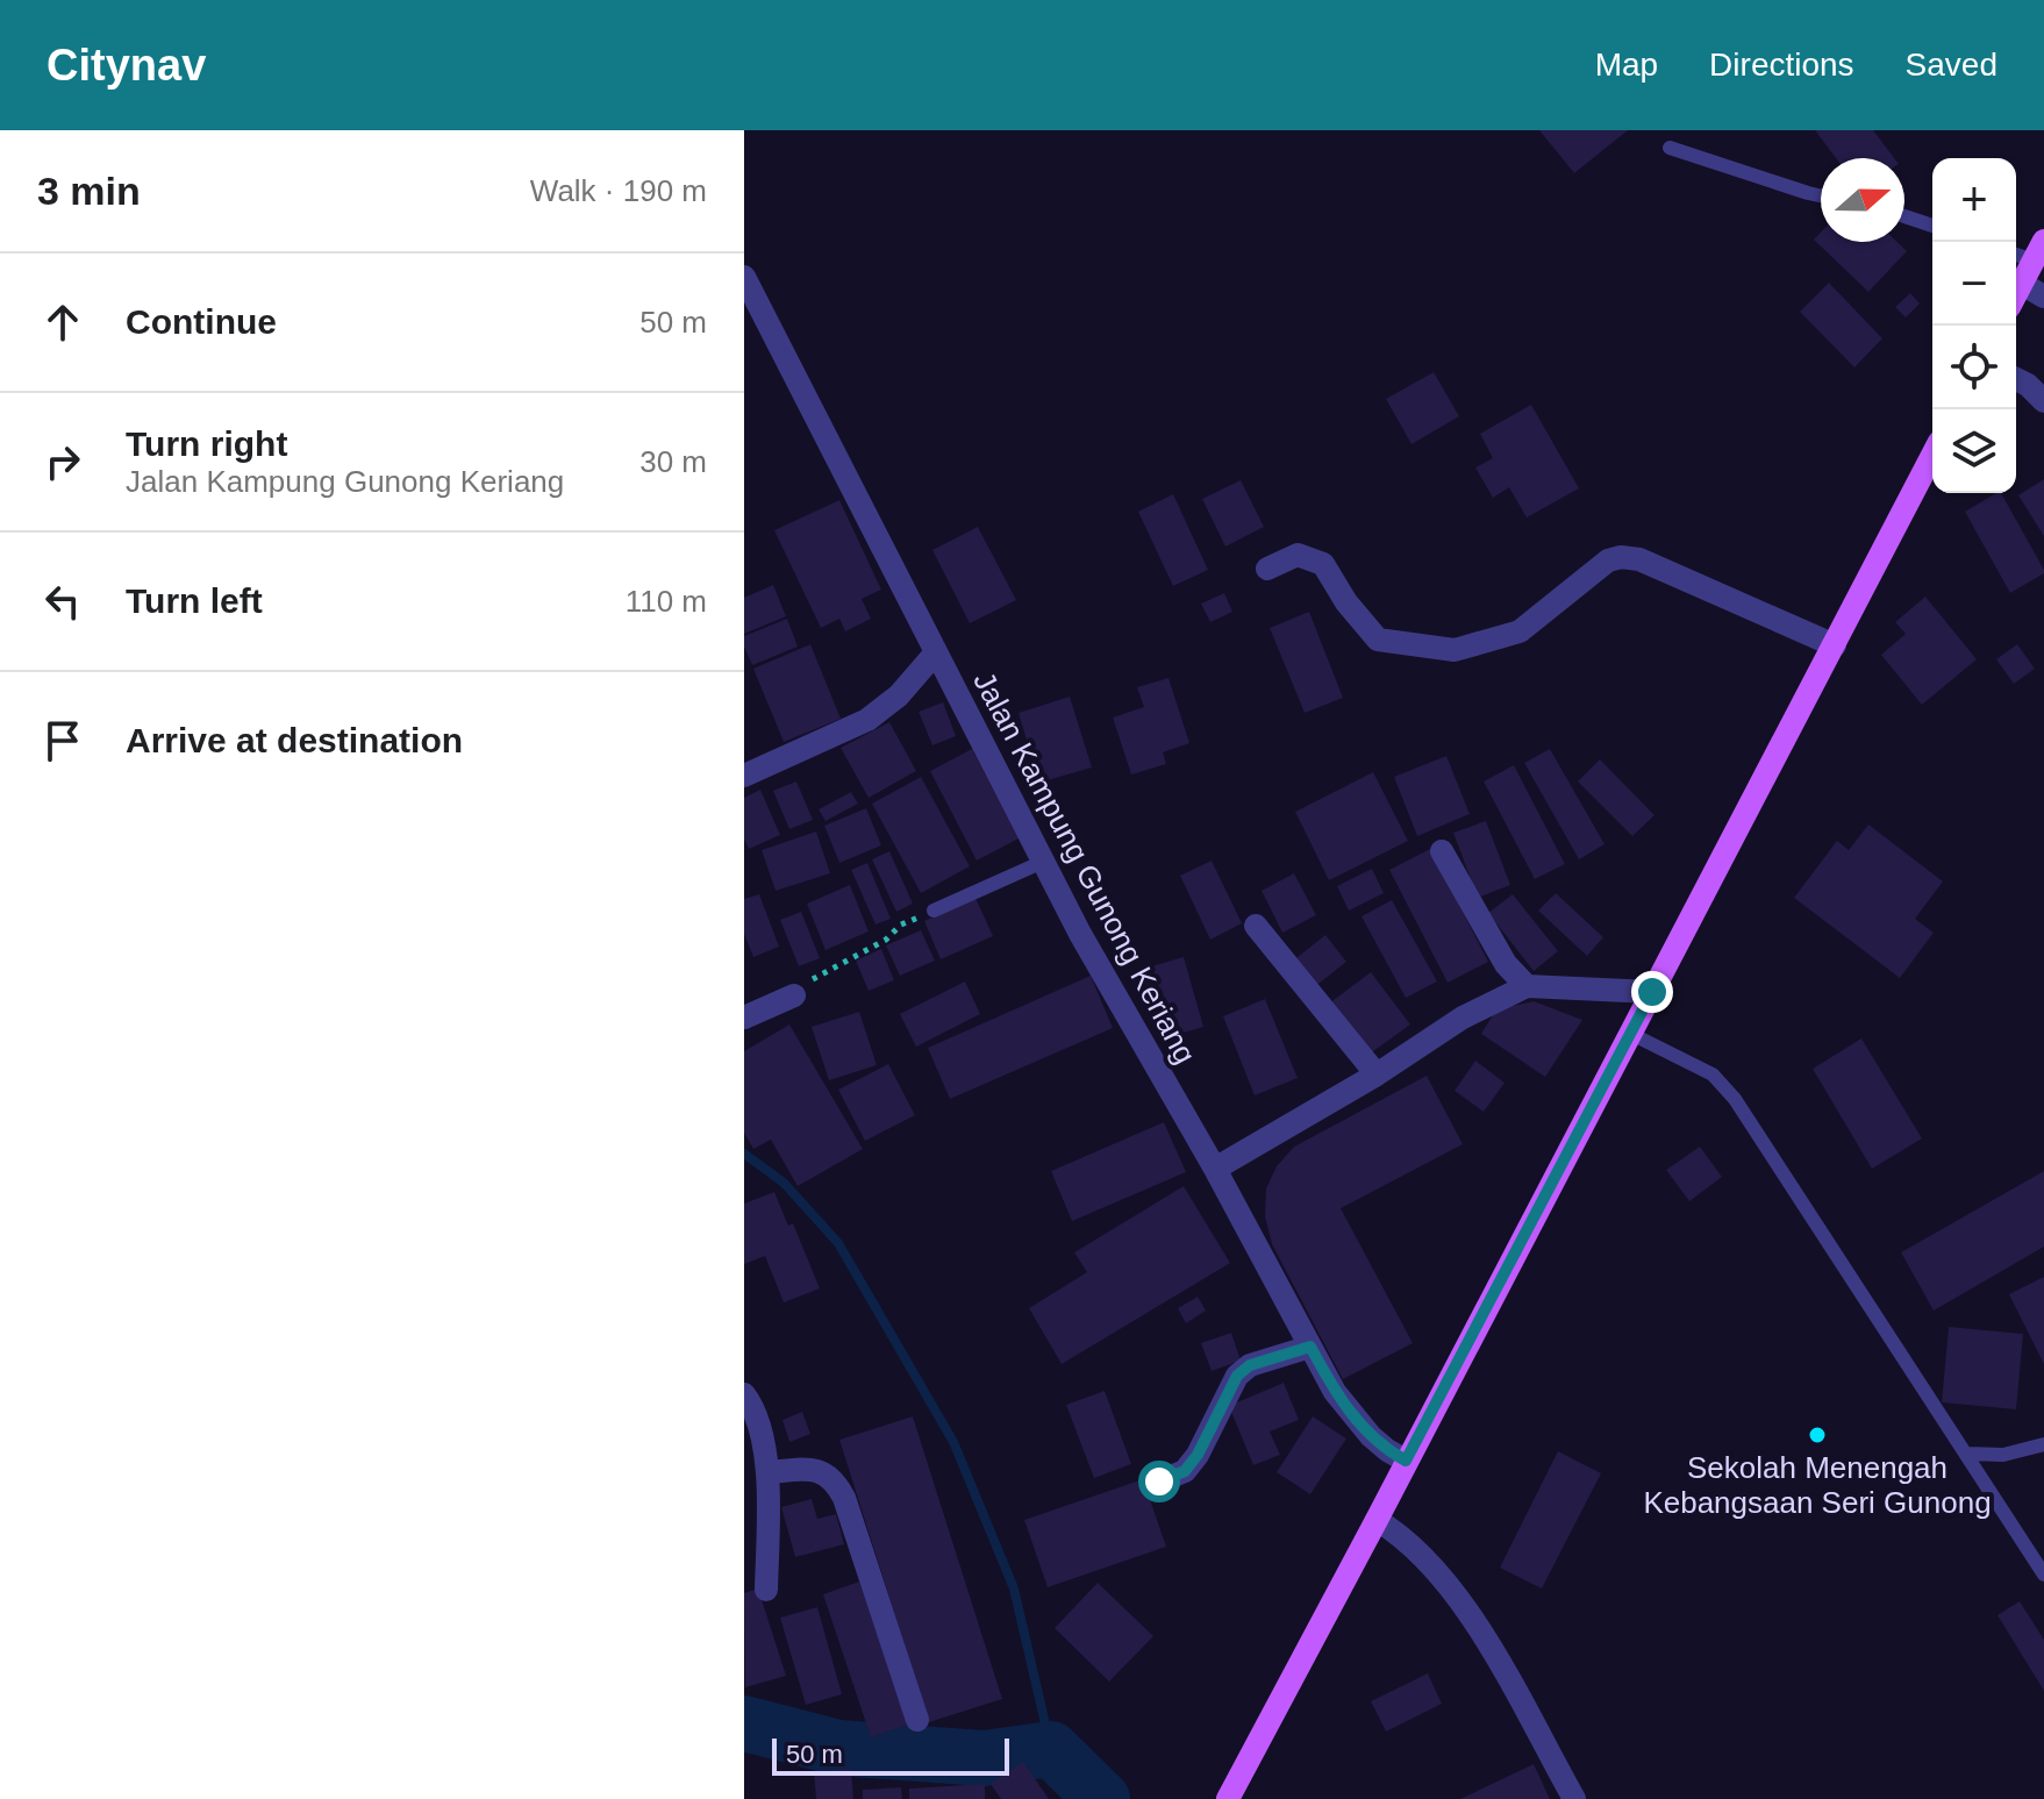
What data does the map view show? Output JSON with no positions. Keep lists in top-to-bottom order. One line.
{"streets":{"street":["Jalan Kampung Gunong Keriang"]},"places":["Sekolah Menengah Kebangsaan Seri Gunong"],"scale_bar":"50 m","north":"right","page":{"header":"Citynav","nav":["Map","Directions","Saved"],"heading":["3 min","Walk · 190 m"],"map_buttons":["+","−"],"list":[["Continue","50 m"],["Turn right","Jalan Kampung Gunong Keriang","30 m"],["Turn left","110 m"],"Arrive at destination"],"scale":"50 m"}}
